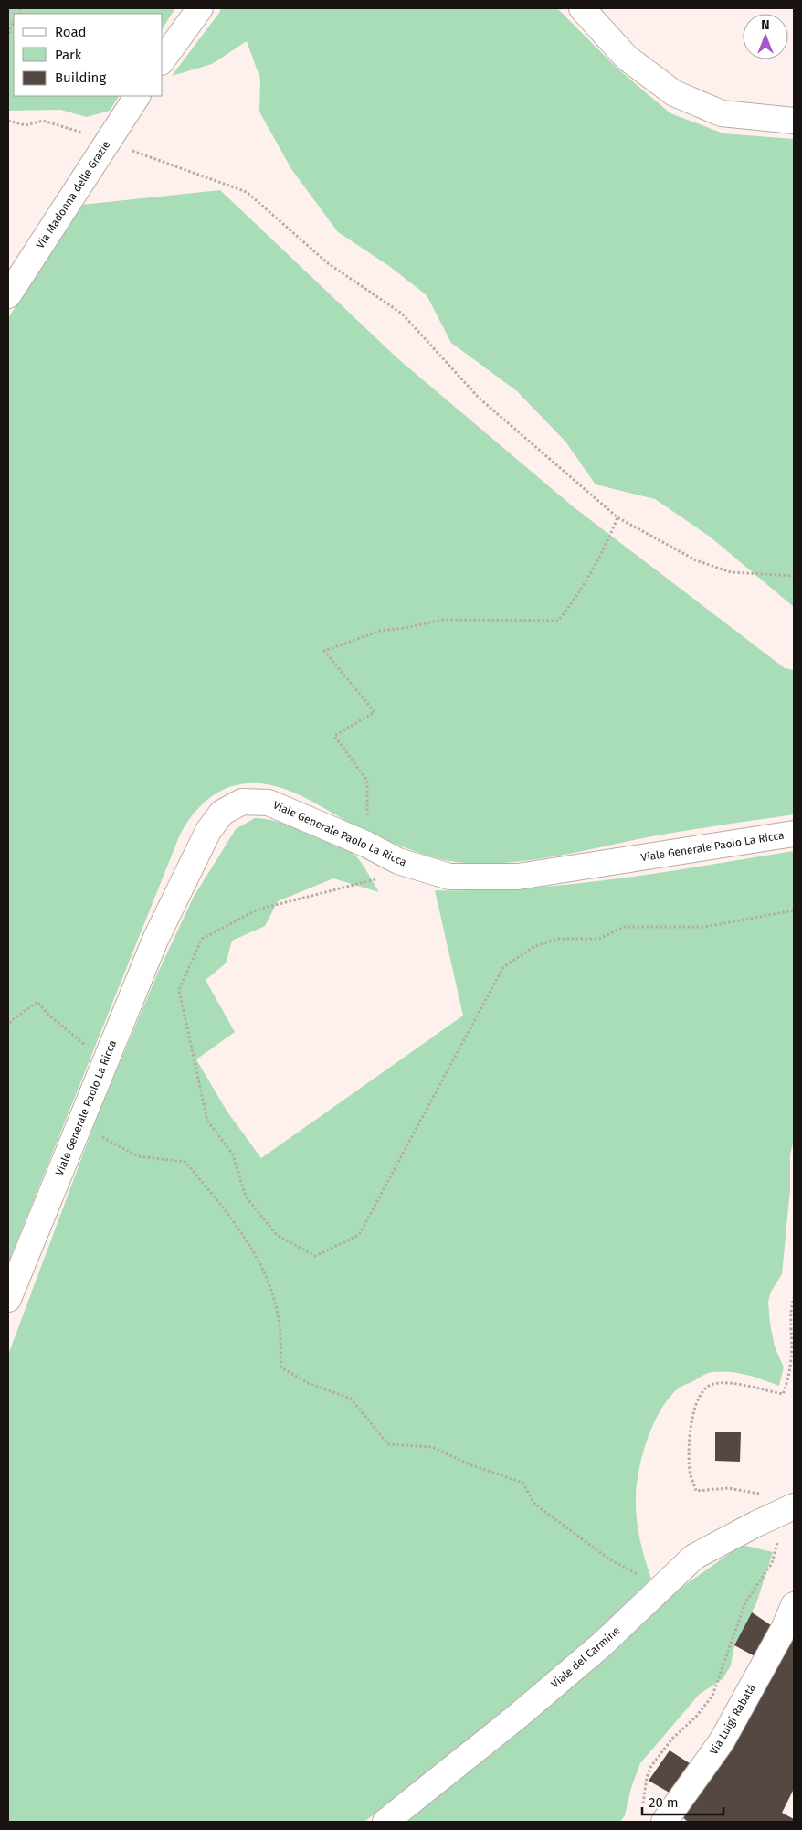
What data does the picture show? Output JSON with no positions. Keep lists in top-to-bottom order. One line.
{"streets":{"street":["Via Madonna delle Grazie","Viale Generale Paolo La Ricca","Viale del Carmine","Via Luigi Rabatà"]},"legend":["Road","Park","Building"],"scale_bar":"20 m","north":"top"}
